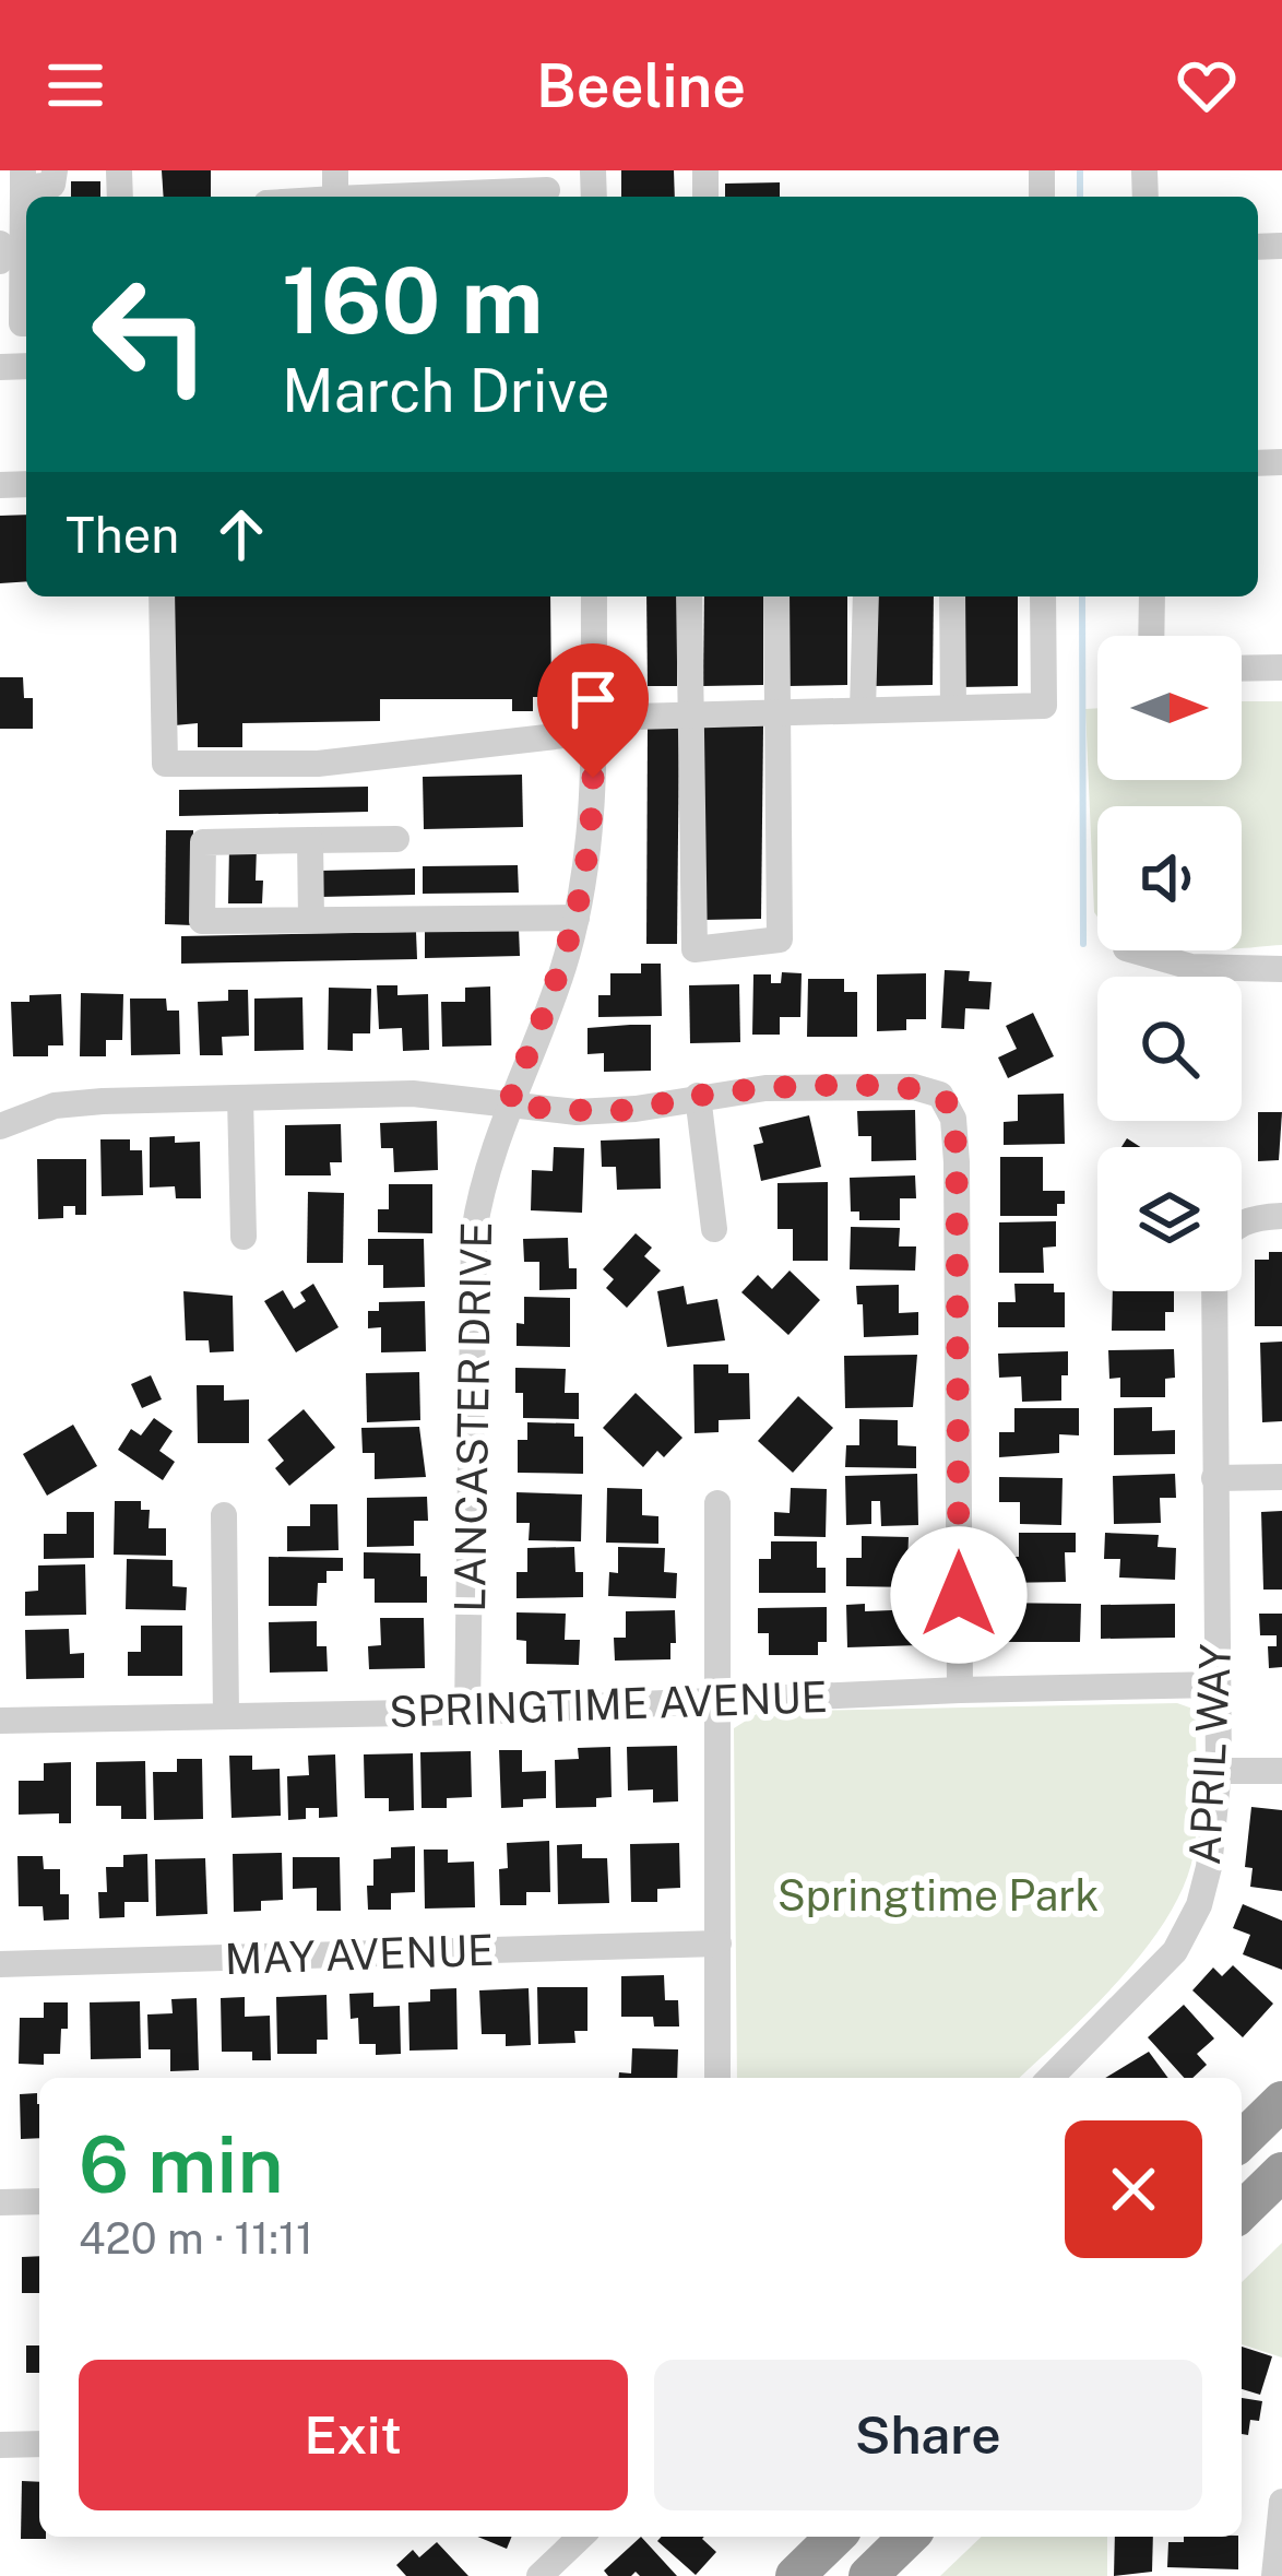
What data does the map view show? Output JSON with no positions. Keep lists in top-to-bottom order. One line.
{"streets":{"street":["LANCASTER DRIVE","SPRINGTIME AVENUE","APRIL WAY","MAY AVENUE"]},"crossings":[["LANCASTER DRIVE","SPRINGTIME AVENUE"],["SPRINGTIME AVENUE","APRIL WAY"]],"parks":["Springtime Park"],"north":"right","page":{"header":"Beeline","turn":["160 m","March Drive"],"then":"Then","heading":["6 min","420 m · 11:11"],"buttons":["Exit","Share"]}}
